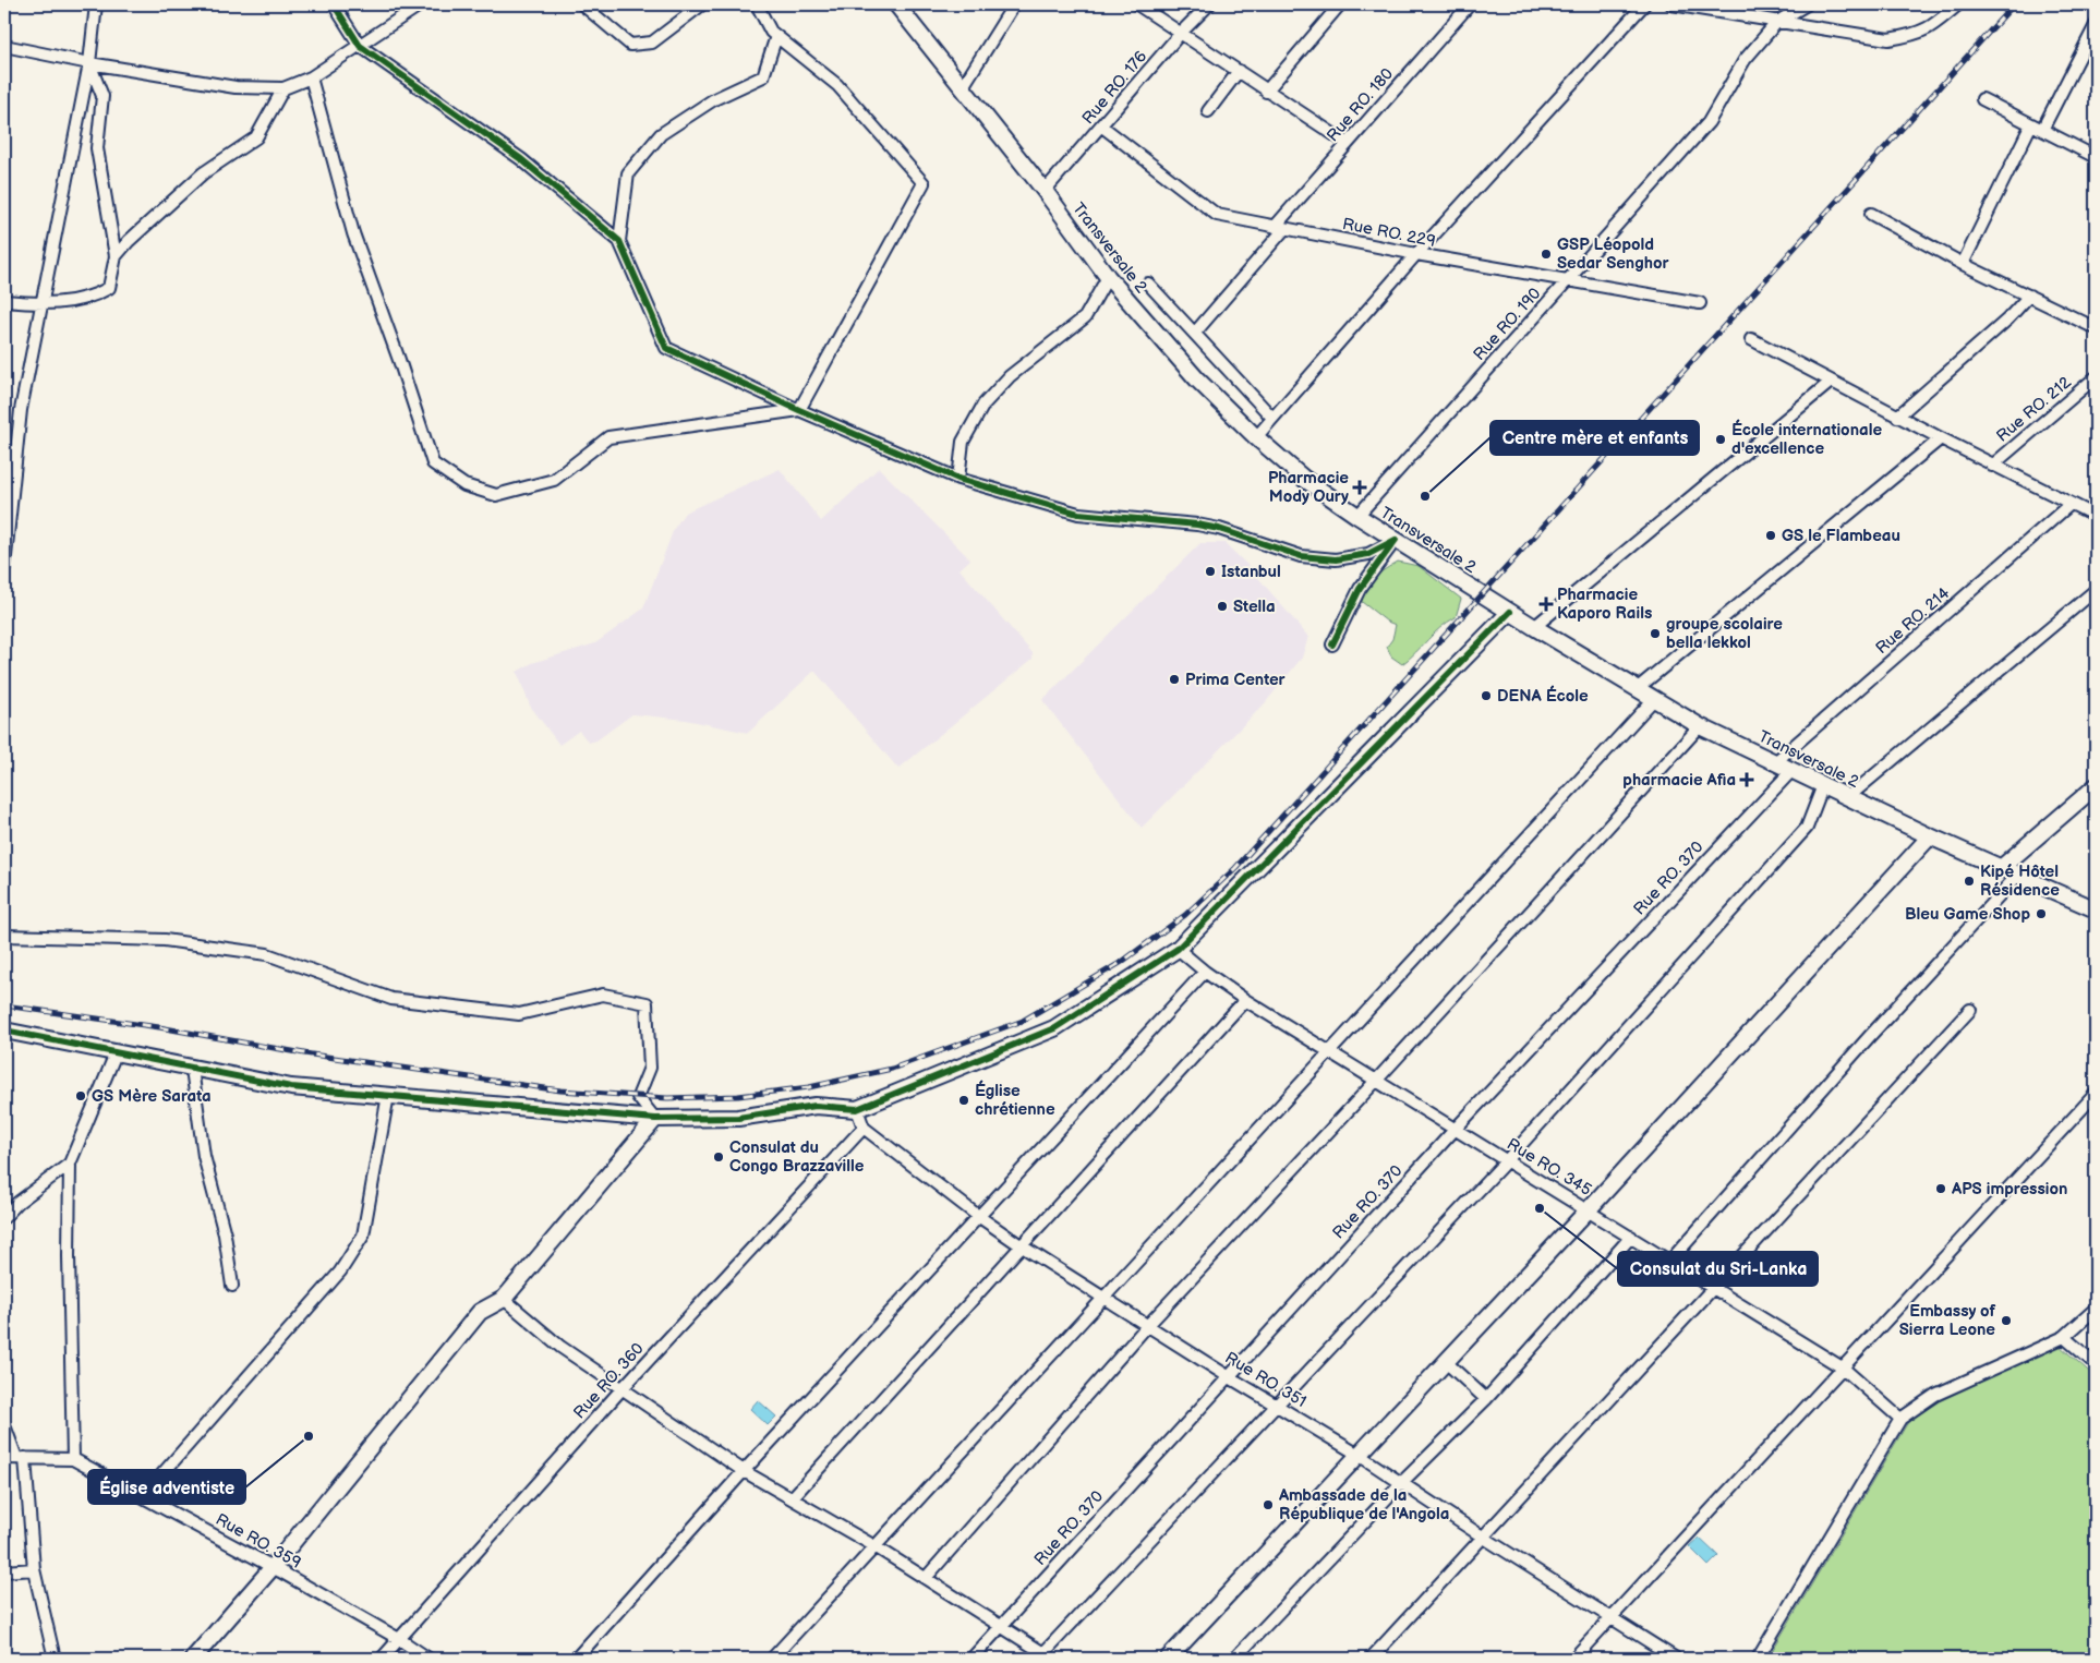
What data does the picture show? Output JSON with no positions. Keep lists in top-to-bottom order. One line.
{"streets":{"street":["Rue RO. 176","Rue RO. 180","Rue RO. 229","Transversale 2","Rue RO. 190","Rue RO. 212","Rue RO. 214","Rue RO. 370","Rue RO. 345","Rue RO. 351","Rue RO. 360","Rue RO. 359"]},"crossings":[["Rue RO. 176","Rue RO. 229"],["Rue RO. 176","Transversale 2"],["Rue RO. 180","Rue RO. 229"],["Rue RO. 229","Rue RO. 190"],["Transversale 2","Rue RO. 190"],["Transversale 2","Rue RO. 214"],["Transversale 2","Rue RO. 370"],["Rue RO. 370","Rue RO. 345"],["Rue RO. 370","Rue RO. 351"],["Rue RO. 351","Rue RO. 360"],["Rue RO. 360","Rue RO. 359"]],"places":{"other":["GSP Léopold Sedar Senghor","École internationale d'excellence","Centre mère et enfants","GS le Flambeau","Istanbul","Stella","groupe scolaire bella lekkol","Prima Center","DENA École","Kipé Hôtel Résidence","Bleu Game Shop","GS Mère Sarata","Église chrétienne","Consulat du Congo Brazzaville","APS impression","Consulat du Sri-Lanka","Embassy of Sierra Leone","Église adventiste","Ambassade de la République de l'Angola"],"health":["Pharmacie Mody Oury","Pharmacie Kaporo Rails","pharmacie Afia"]}}
